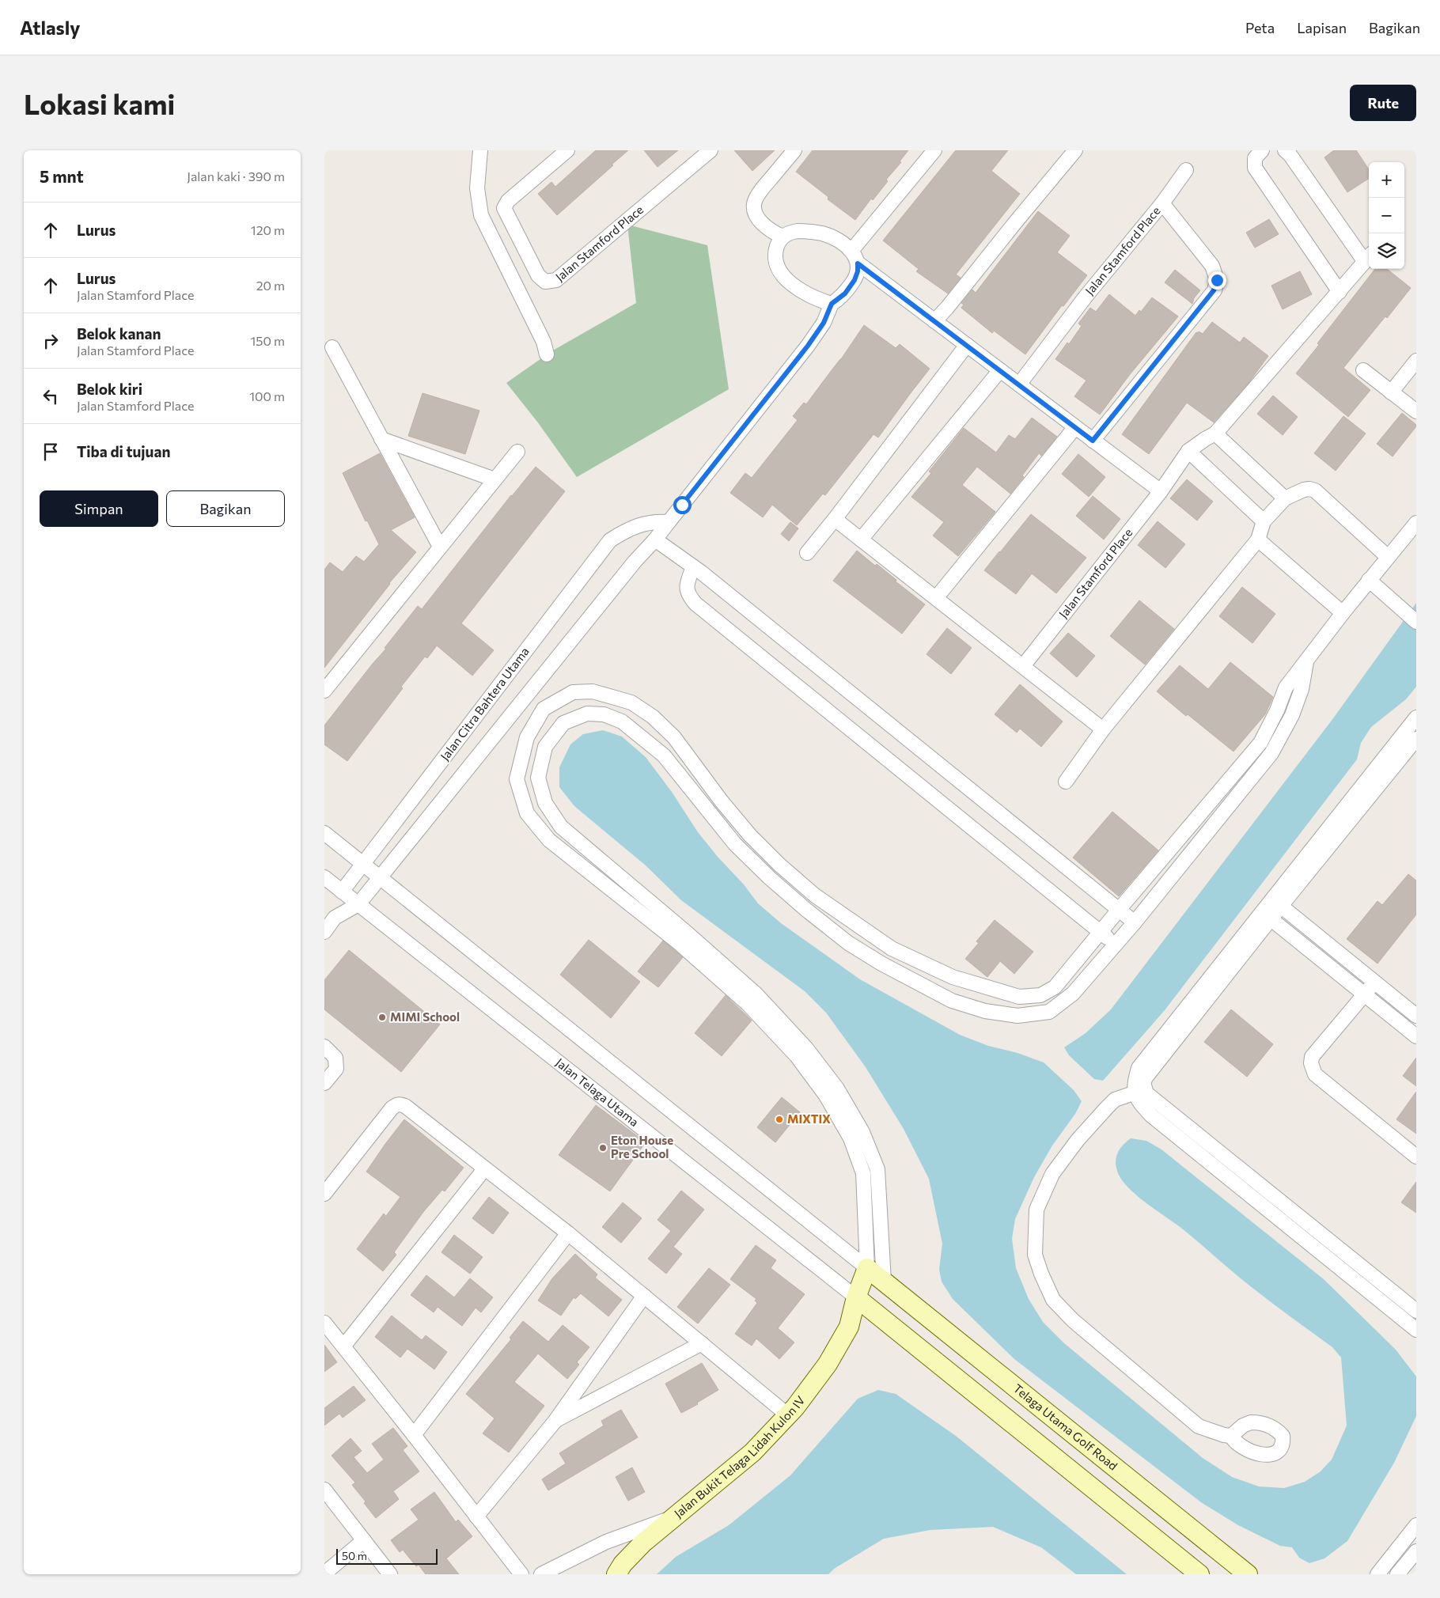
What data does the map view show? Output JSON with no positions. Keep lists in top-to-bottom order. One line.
{"streets":{"main road":["Jalan Telaga Utama","Telaga Utama Golf Road","Jalan Bukit Telaga Lidah Kulon IV"],"street":["Jalan Stamford Place","Jalan Citra Bahtera Utama"]},"crossings":[["Jalan Citra Bahtera Utama","Jalan Telaga Utama"],["Jalan Telaga Utama","Jalan Bukit Telaga Lidah Kulon IV"]],"places":["MIMI School","MIXTIX","Eton House Pre School"],"scale_bar":"50 m","page":{"header":"Atlasly","nav":["Peta","Lapisan","Bagikan"],"buttons":["Rute",["Simpan","Bagikan"]],"title":"Lokasi kami","heading":["5 mnt","Jalan kaki · 390 m"],"map_buttons":["+","−"],"list":[["Lurus","120 m"],["Lurus","Jalan Stamford Place","20 m"],["Belok kanan","Jalan Stamford Place","150 m"],["Belok kiri","Jalan Stamford Place","100 m"],"Tiba di tujuan"],"scale":"50 m"}}
